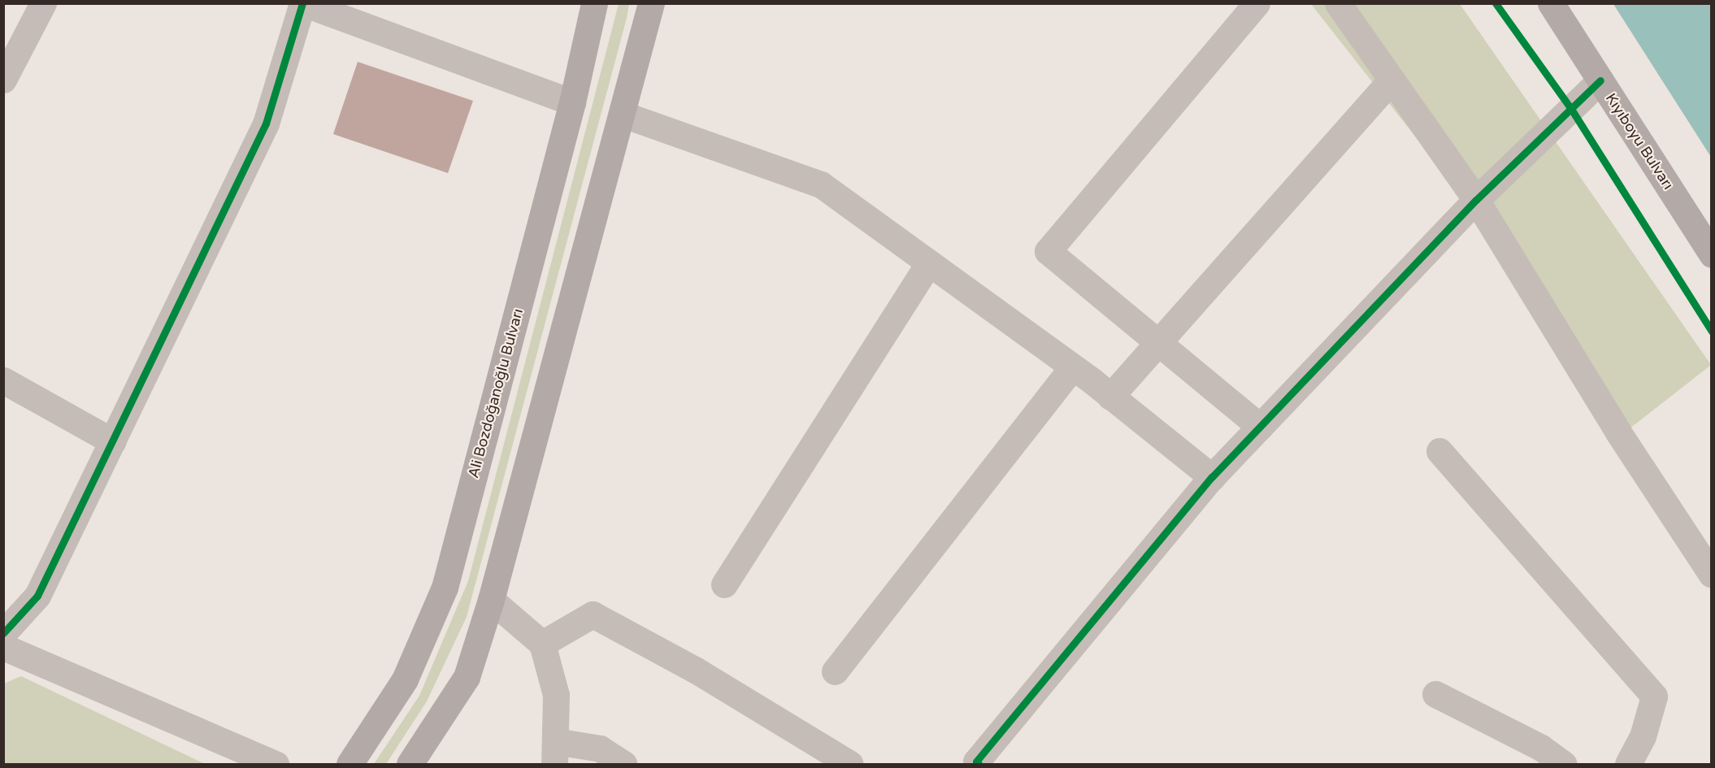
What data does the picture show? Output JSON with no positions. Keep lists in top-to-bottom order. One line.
{"streets":{"main road":["Kıyıboyu Bulvarı","Ali Bozdoğanoğlu Bulvarı"]}}
